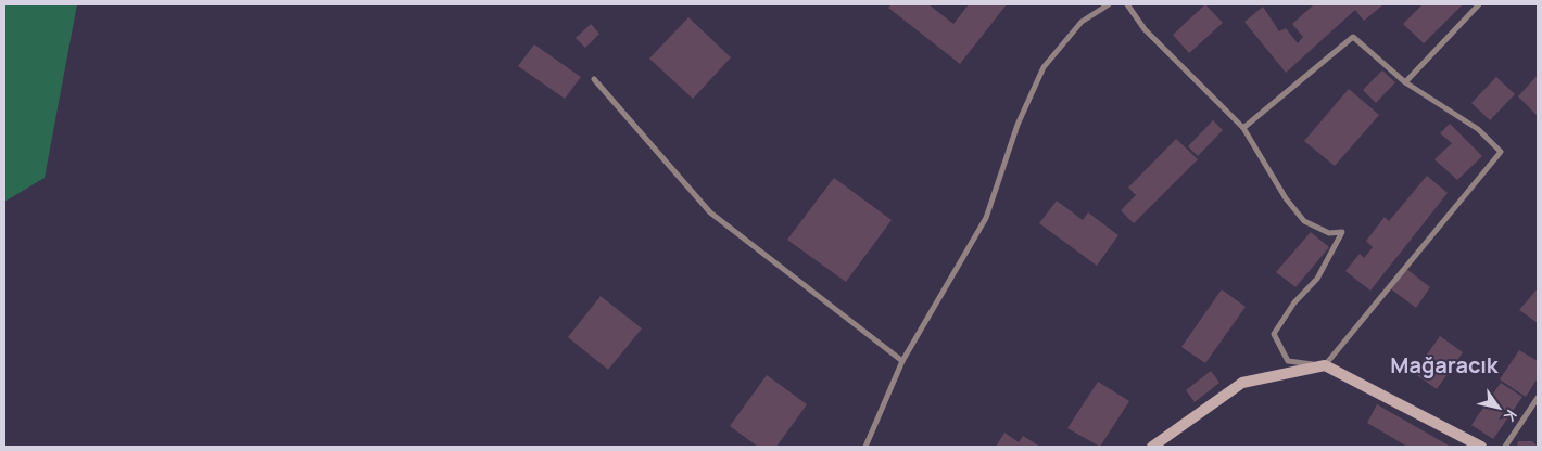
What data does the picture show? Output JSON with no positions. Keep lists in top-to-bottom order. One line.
{"districts":["Mağaracık"],"north":"bottom right"}
